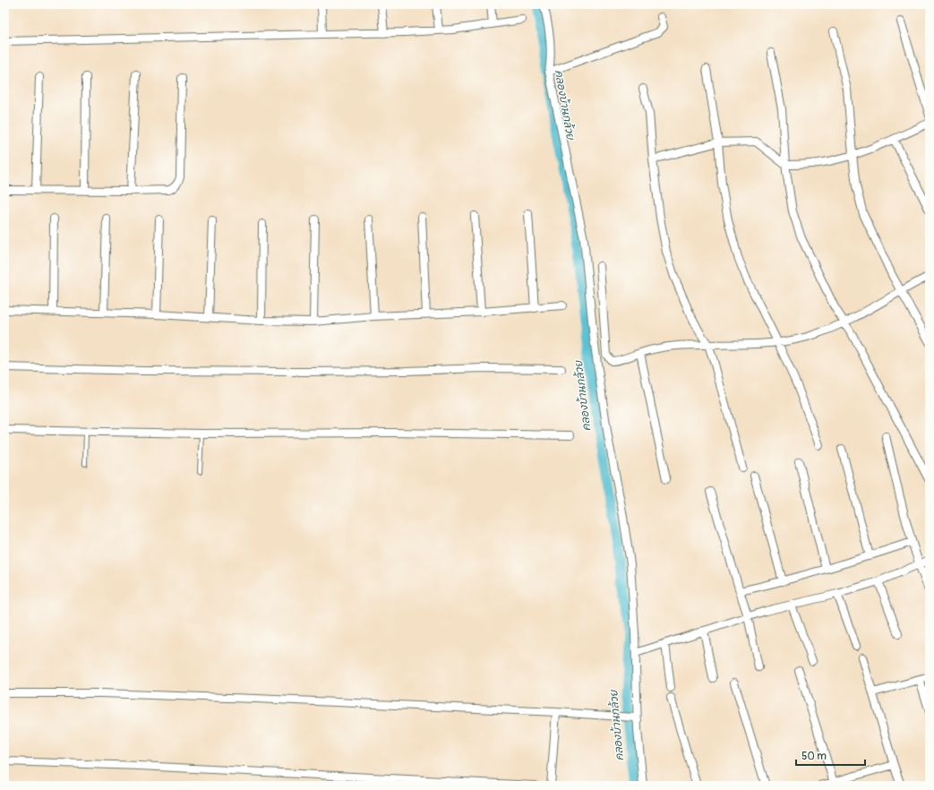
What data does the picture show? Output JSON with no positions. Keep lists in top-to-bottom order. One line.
{"water":["คลองบ้านกล้วย"],"scale_bar":"50 m"}
